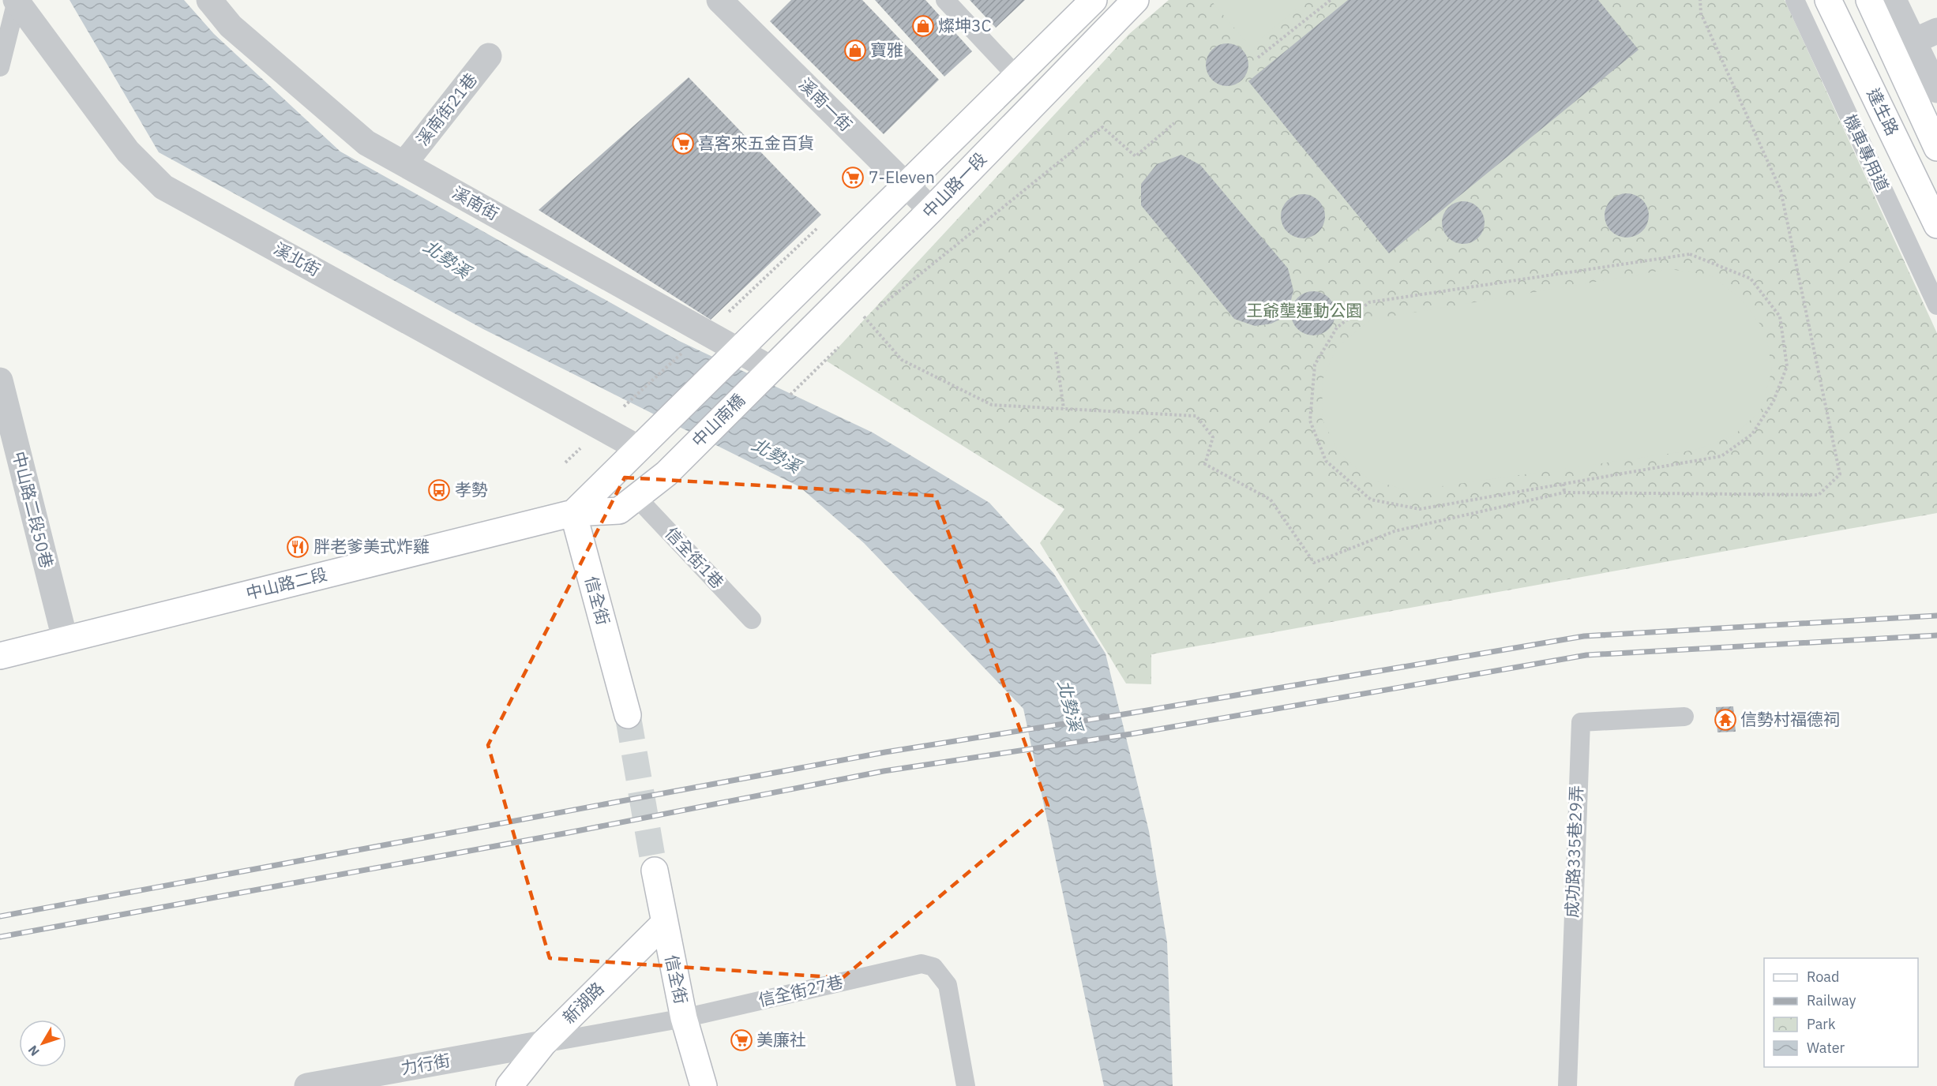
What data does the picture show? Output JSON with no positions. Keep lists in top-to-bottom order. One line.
{"streets":{"street":["溪南一街","溪南街21巷","達生路","中山路一段","溪南街","溪北街","中山南橋","中山路二段50巷","中山路二段","信全街","新湖路","力行街"],"lane":["機車專用道","信全街1巷","成功路335巷29弄","信全街27巷"]},"crossings":[["溪南一街","中山路一段"],["溪南街21巷","溪南街"],["中山路一段","溪南街"],["中山路一段","中山南橋"],["溪南街","中山南橋"],["中山南橋","中山路二段"],["中山路二段50巷","中山路二段"],["信全街1巷","中山路二段"],["中山路二段","信全街"],["信全街","信全街27巷"],["信全街","新湖路"],["信全街27巷","新湖路"],["信全街27巷","力行街"],["新湖路","力行街"]],"water":["北勢溪"],"parks":["王爺壟運動公園"],"places":{"shop":["燦坤3C","寶雅"],"supermarket":["喜客來五金百貨","7-Eleven","美廉社"],"bus stop":["孝勢"],"restaurant":["胖老爹美式炸雞"],"temple":["信勢村福德祠"]},"legend":["Road","Railway","Park","Water"],"north":"bottom left"}
